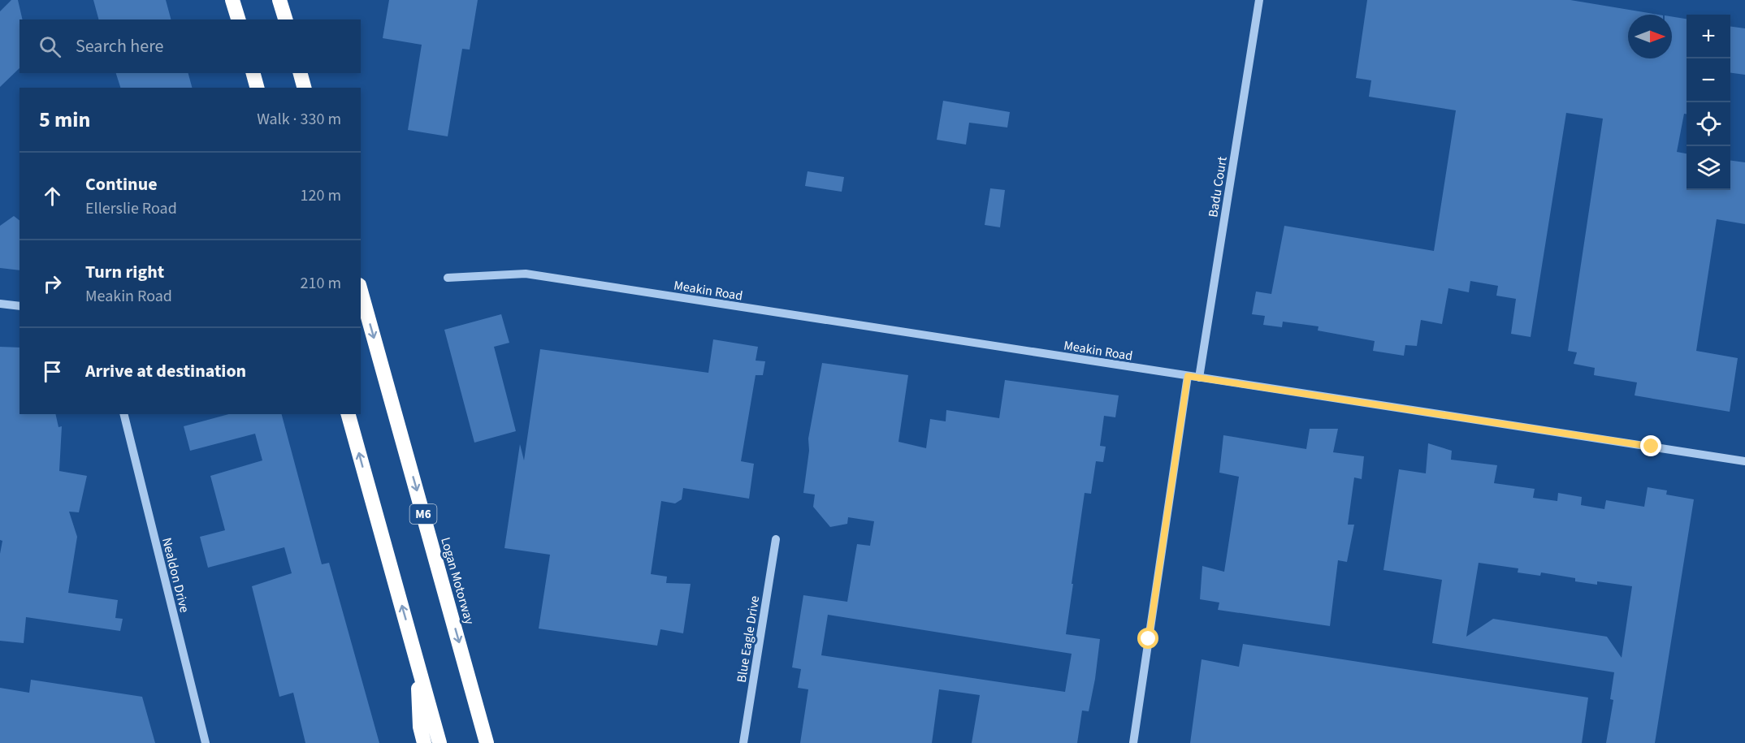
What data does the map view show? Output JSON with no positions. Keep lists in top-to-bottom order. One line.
{"streets":{"highway":["M6","Logan Motorway"],"street":["Badu Court","Meakin Road","Nealdon Drive","Blue Eagle Drive"]},"crossings":[["Badu Court","Meakin Road"]],"north":"right","page":{"map_buttons":["+","−"],"search":"Search here","heading":["5 min","Walk · 330 m"],"list":[["Continue","Ellerslie Road","120 m"],["Turn right","Meakin Road","210 m"],"Arrive at destination"]}}
